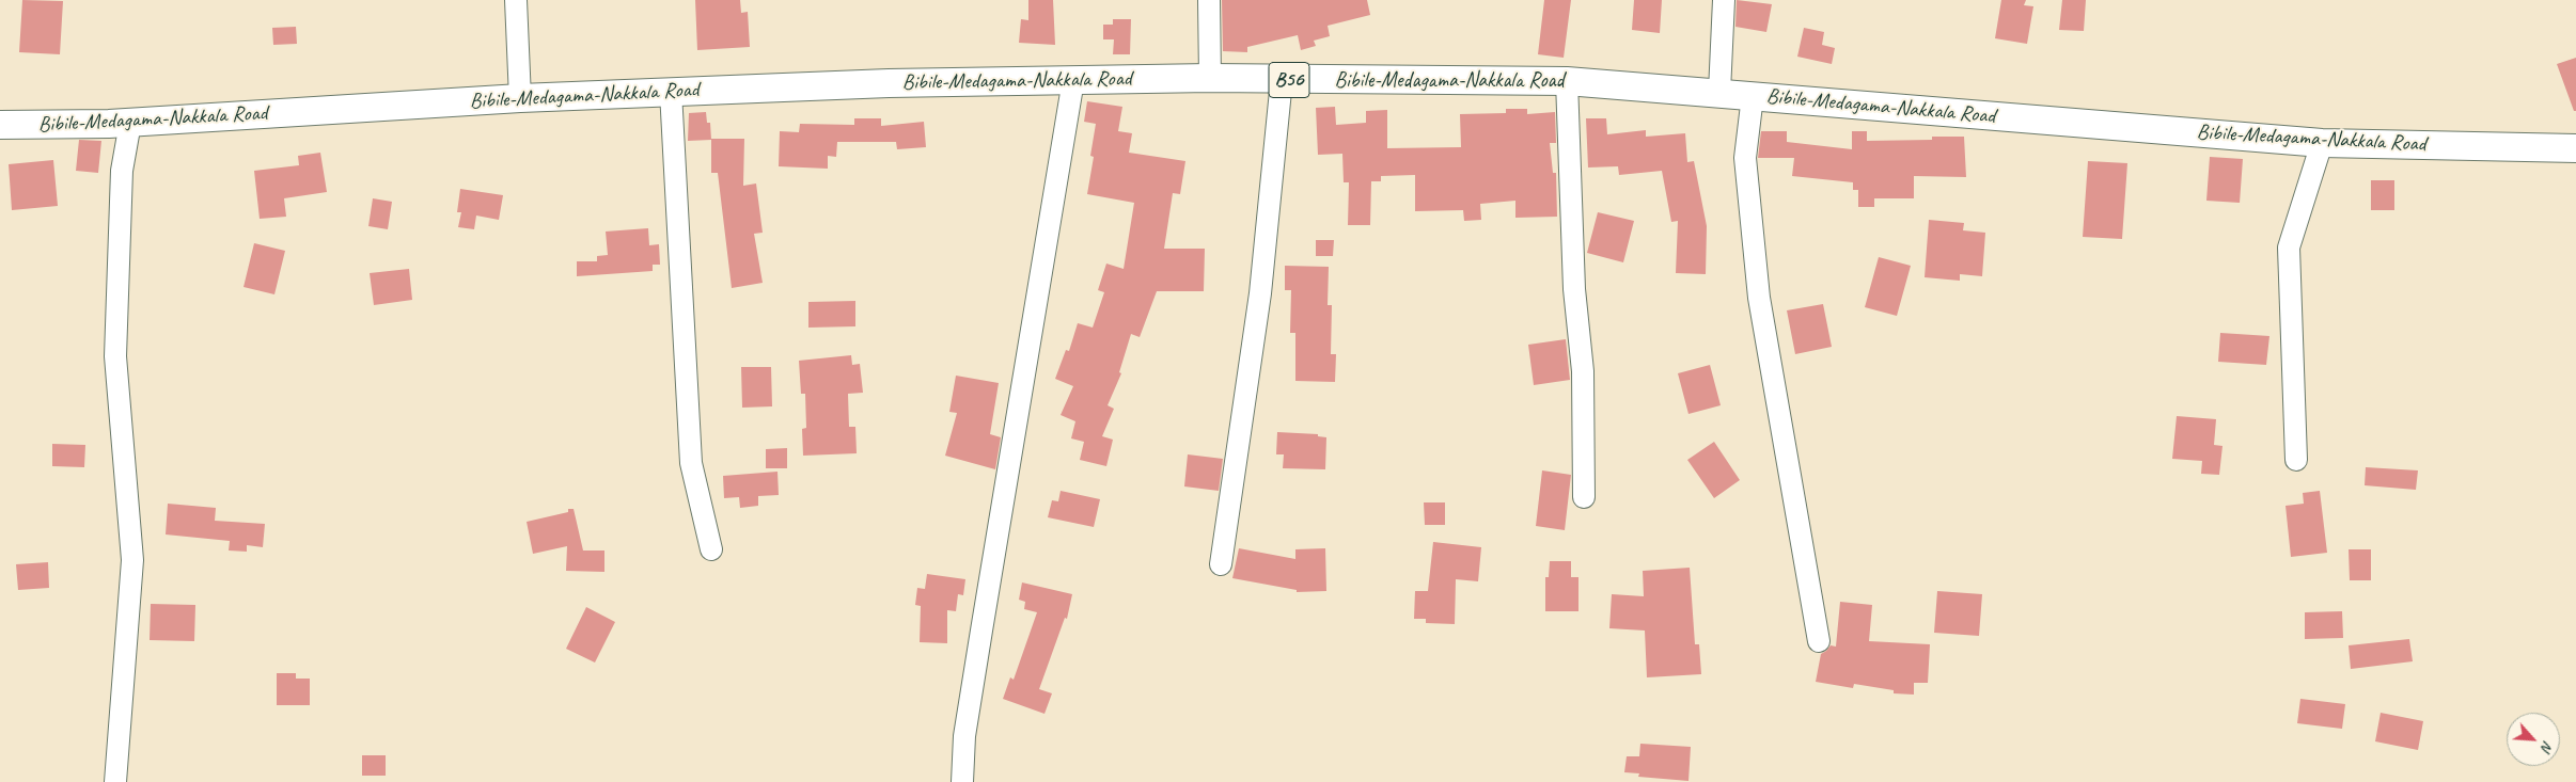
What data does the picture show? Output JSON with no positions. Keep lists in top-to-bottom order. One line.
{"streets":{"main road":["B56","Bibile-Medagama-Nakkala Road"]},"north":"bottom right"}
